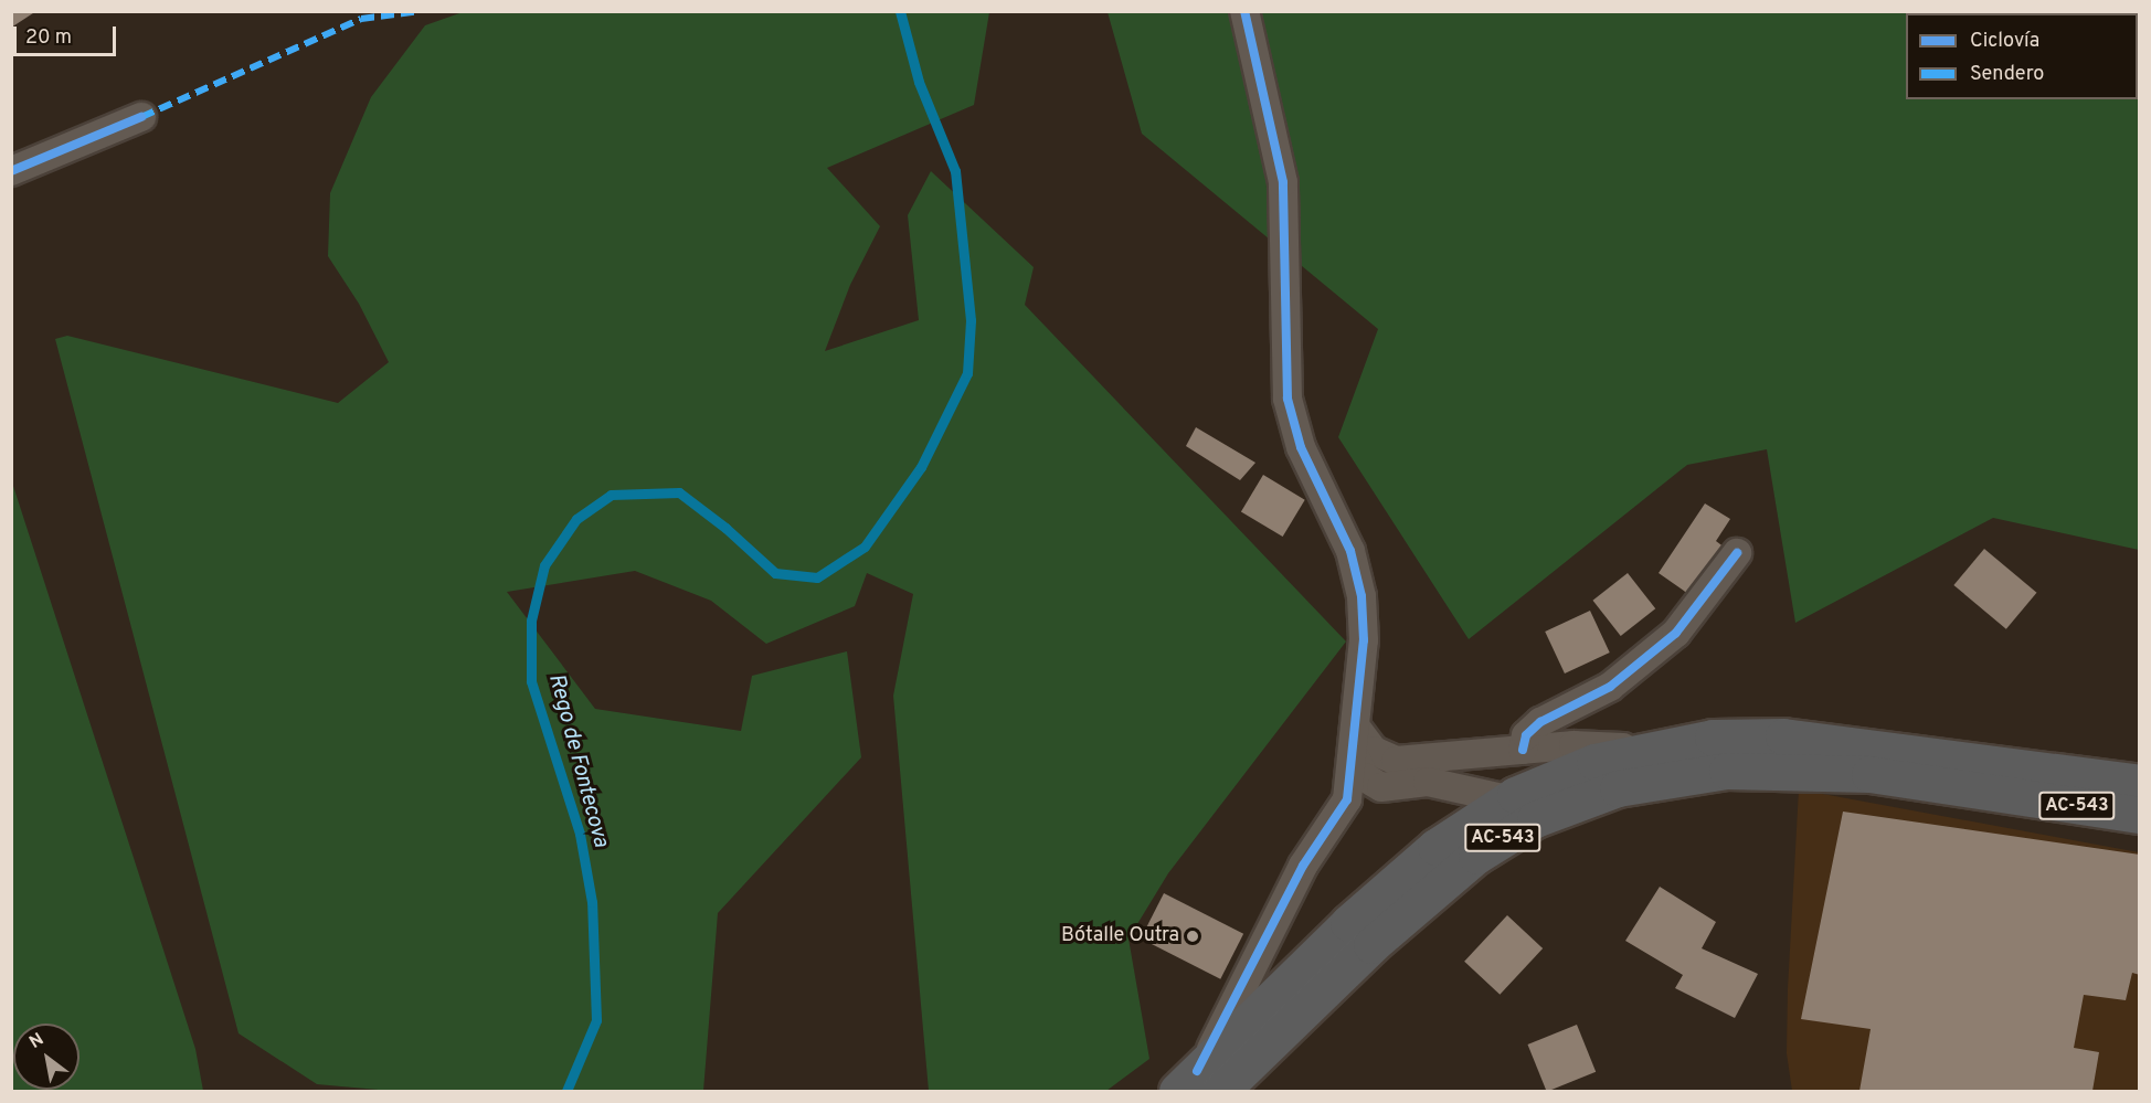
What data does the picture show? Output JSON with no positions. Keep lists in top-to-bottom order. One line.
{"streets":{"main road":["AC-543"]},"water":["Rego de Fontecova"],"places":["Bótalle Outra"],"legend":["Ciclovía","Sendero"],"scale_bar":"20 m","north":"top left"}
